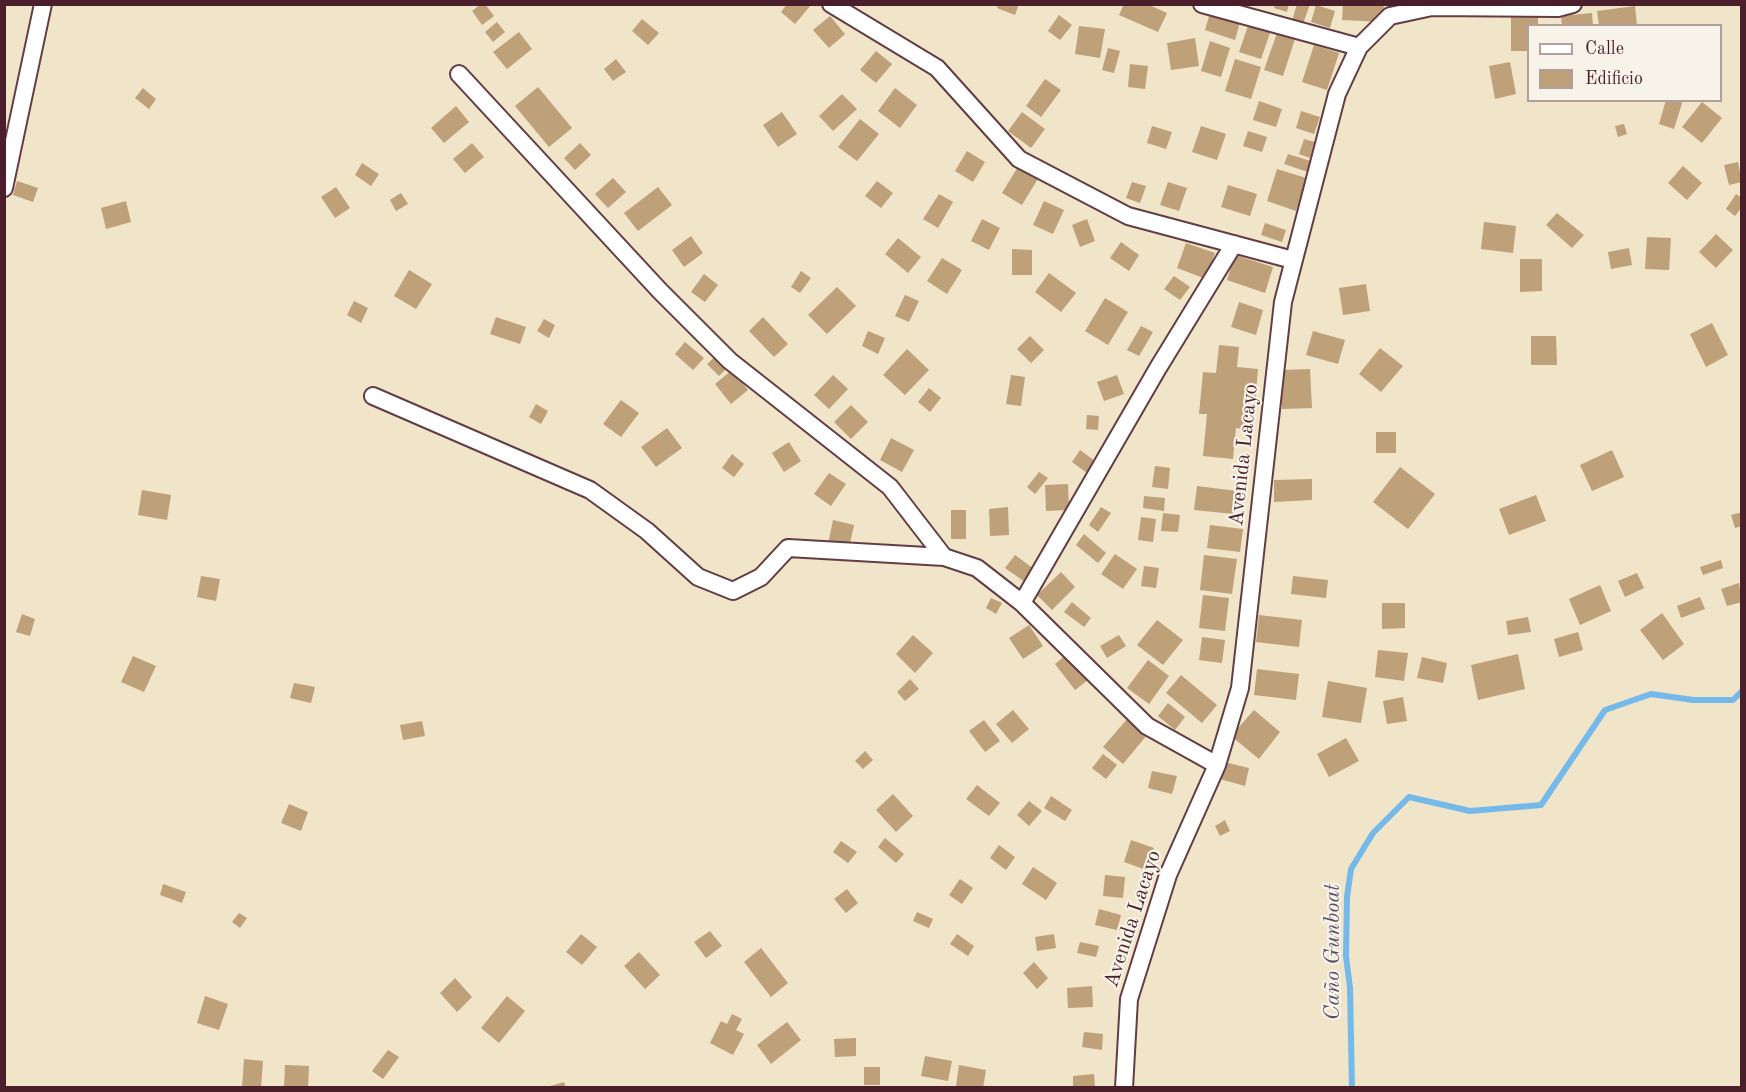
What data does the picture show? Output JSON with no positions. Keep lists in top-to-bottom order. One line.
{"streets":{"street":["Avenida Lacayo"]},"water":["Caño Gunboat"],"legend":["Calle","Edificio"]}
